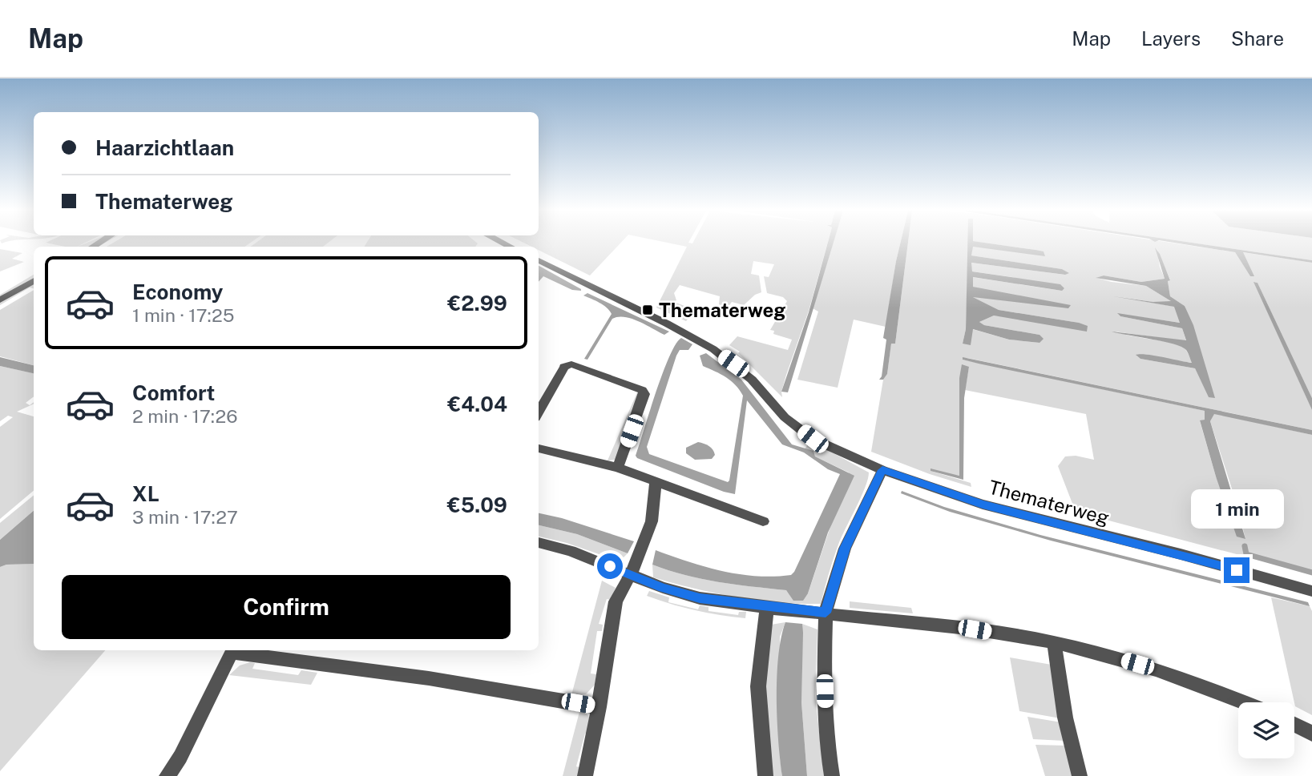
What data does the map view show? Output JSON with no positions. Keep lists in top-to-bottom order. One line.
{"streets":{"street":["Thematerweg"]},"places":{"transit":["Thematerweg"]},"page":{"header":"Map","nav":["Map","Layers","Share"],"banner":["Haarzichtlaan","Thematerweg"],"list":[{"name":"Economy","note":"1 min · 17:25","value":"€2.99"},{"name":"Comfort","note":"2 min · 17:26","value":"€4.04"},{"name":"XL","note":"3 min · 17:27","value":"€5.09"}],"bubble":"1 min","buttons":"Confirm"}}
